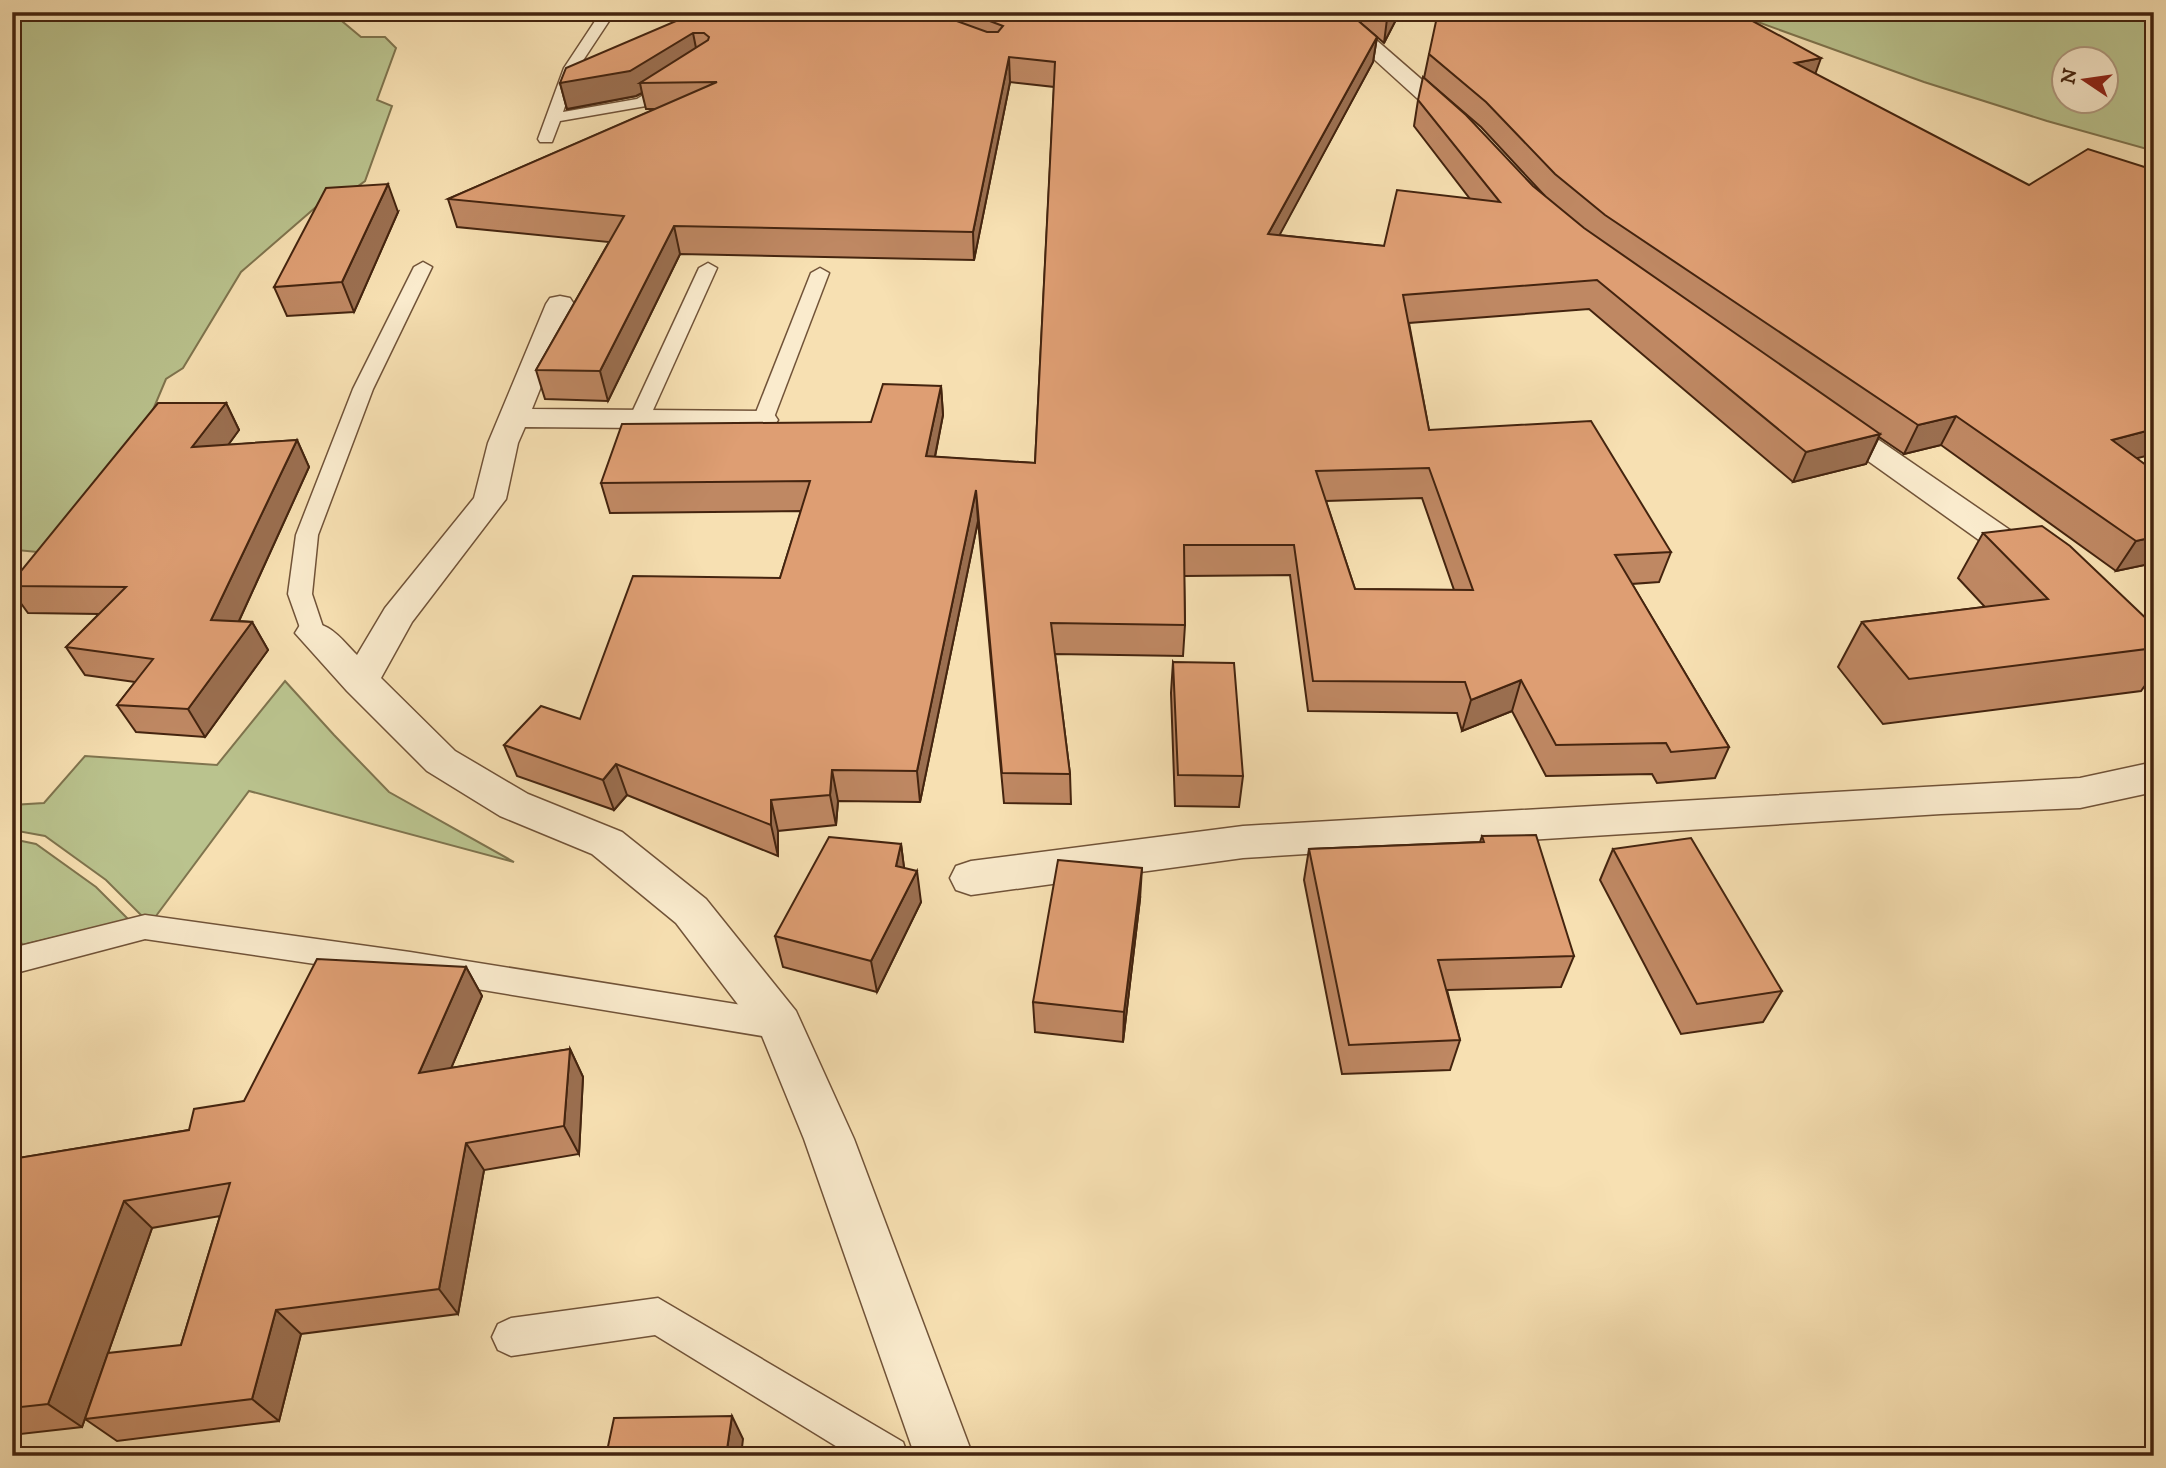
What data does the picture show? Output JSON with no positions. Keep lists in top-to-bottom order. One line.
{"north":"left"}
